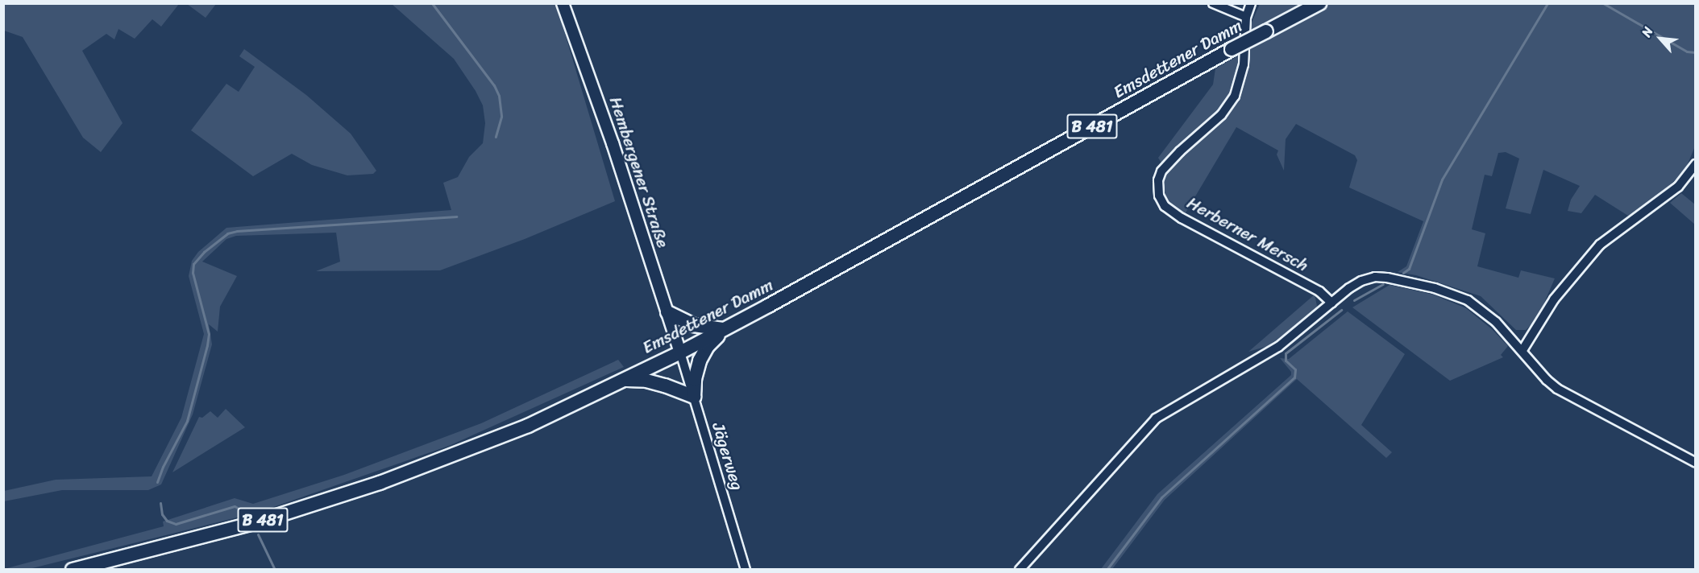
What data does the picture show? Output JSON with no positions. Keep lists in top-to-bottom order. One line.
{"streets":{"main road":["Emsdettener Damm","B 481"],"street":["Hembergener Straße","Herberner Mersch","Jägerweg"]},"crossings":[["Emsdettener Damm","Hembergener Straße"],["Emsdettener Damm","Jägerweg"],["Hembergener Straße","Jägerweg"]],"north":"top left"}
